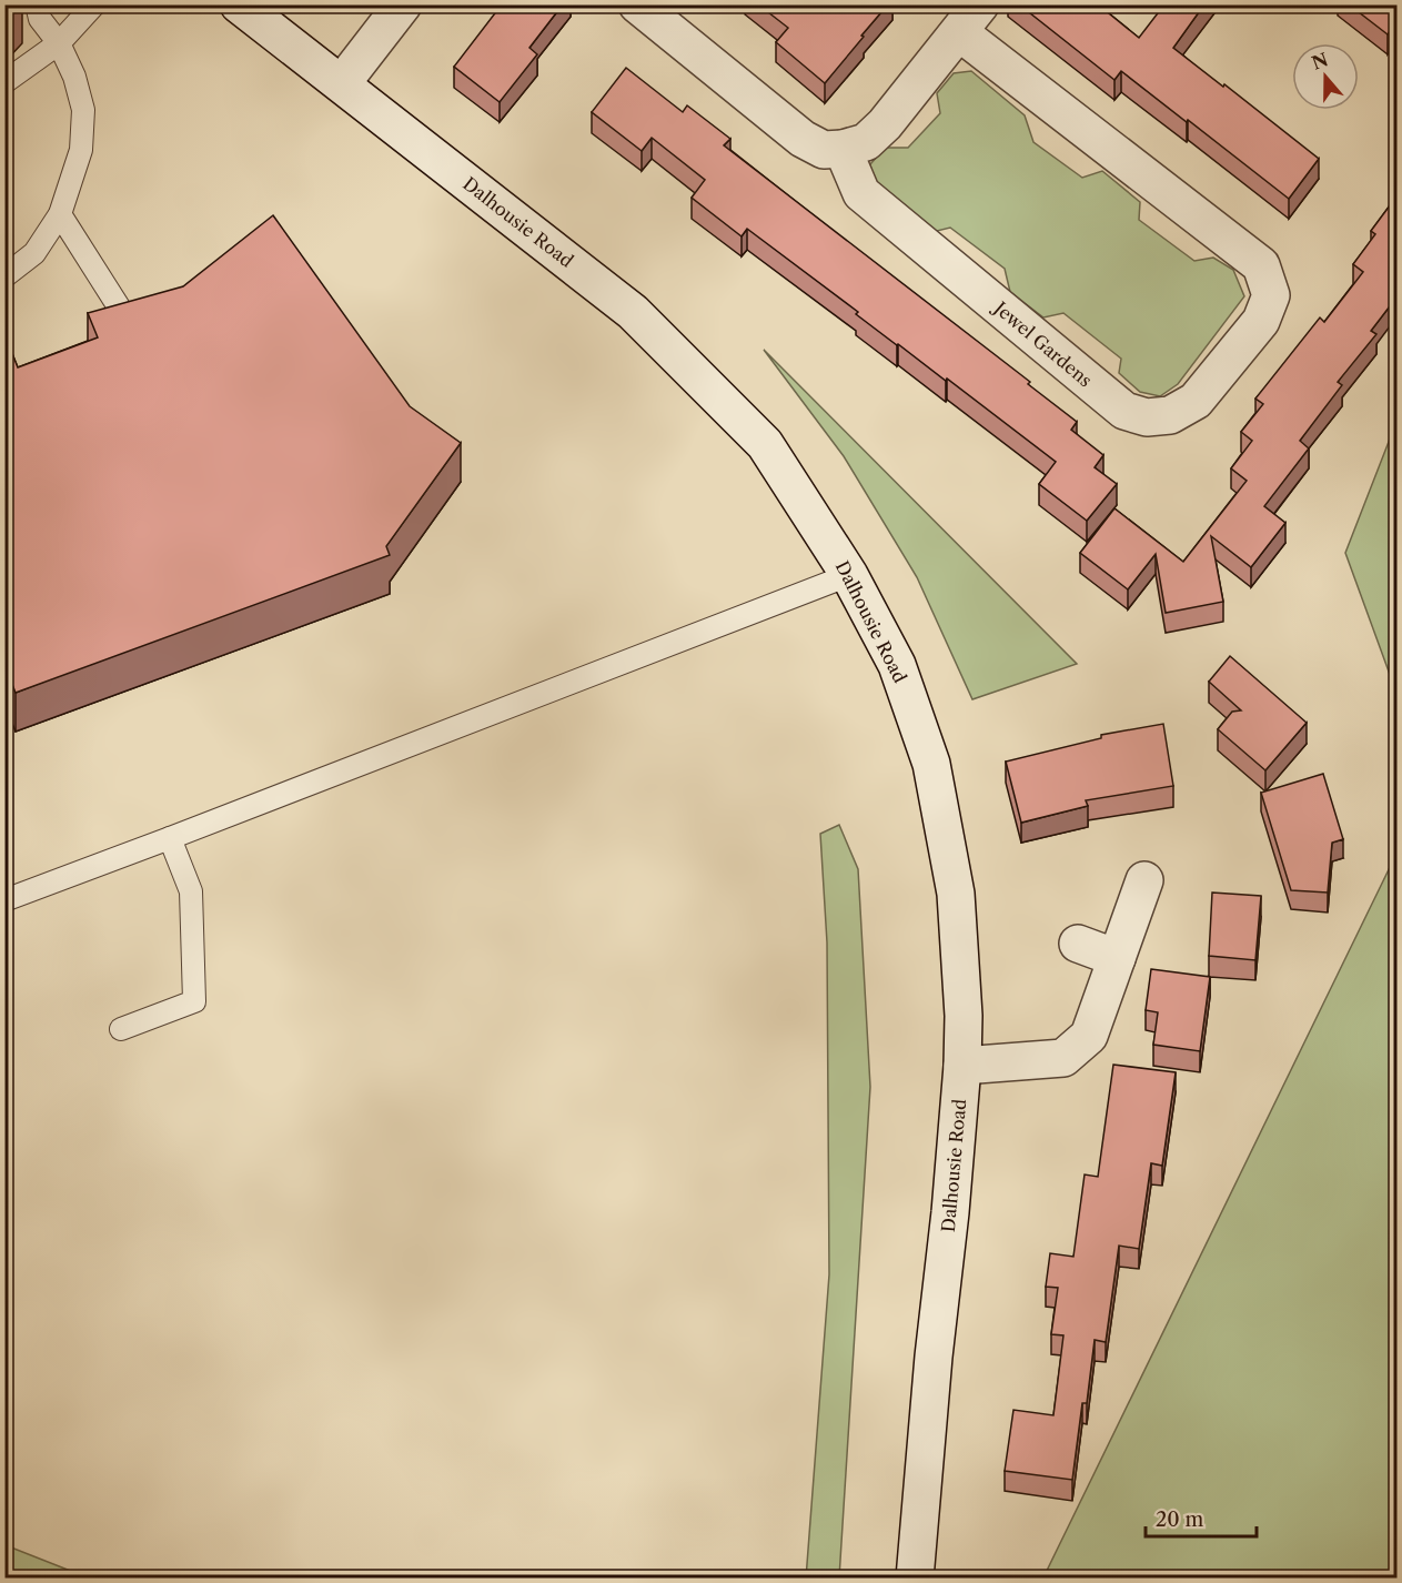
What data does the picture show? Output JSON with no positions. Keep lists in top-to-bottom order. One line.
{"streets":{"street":["Dalhousie Road","Jewel Gardens"]},"scale_bar":"20 m","north":"top"}
